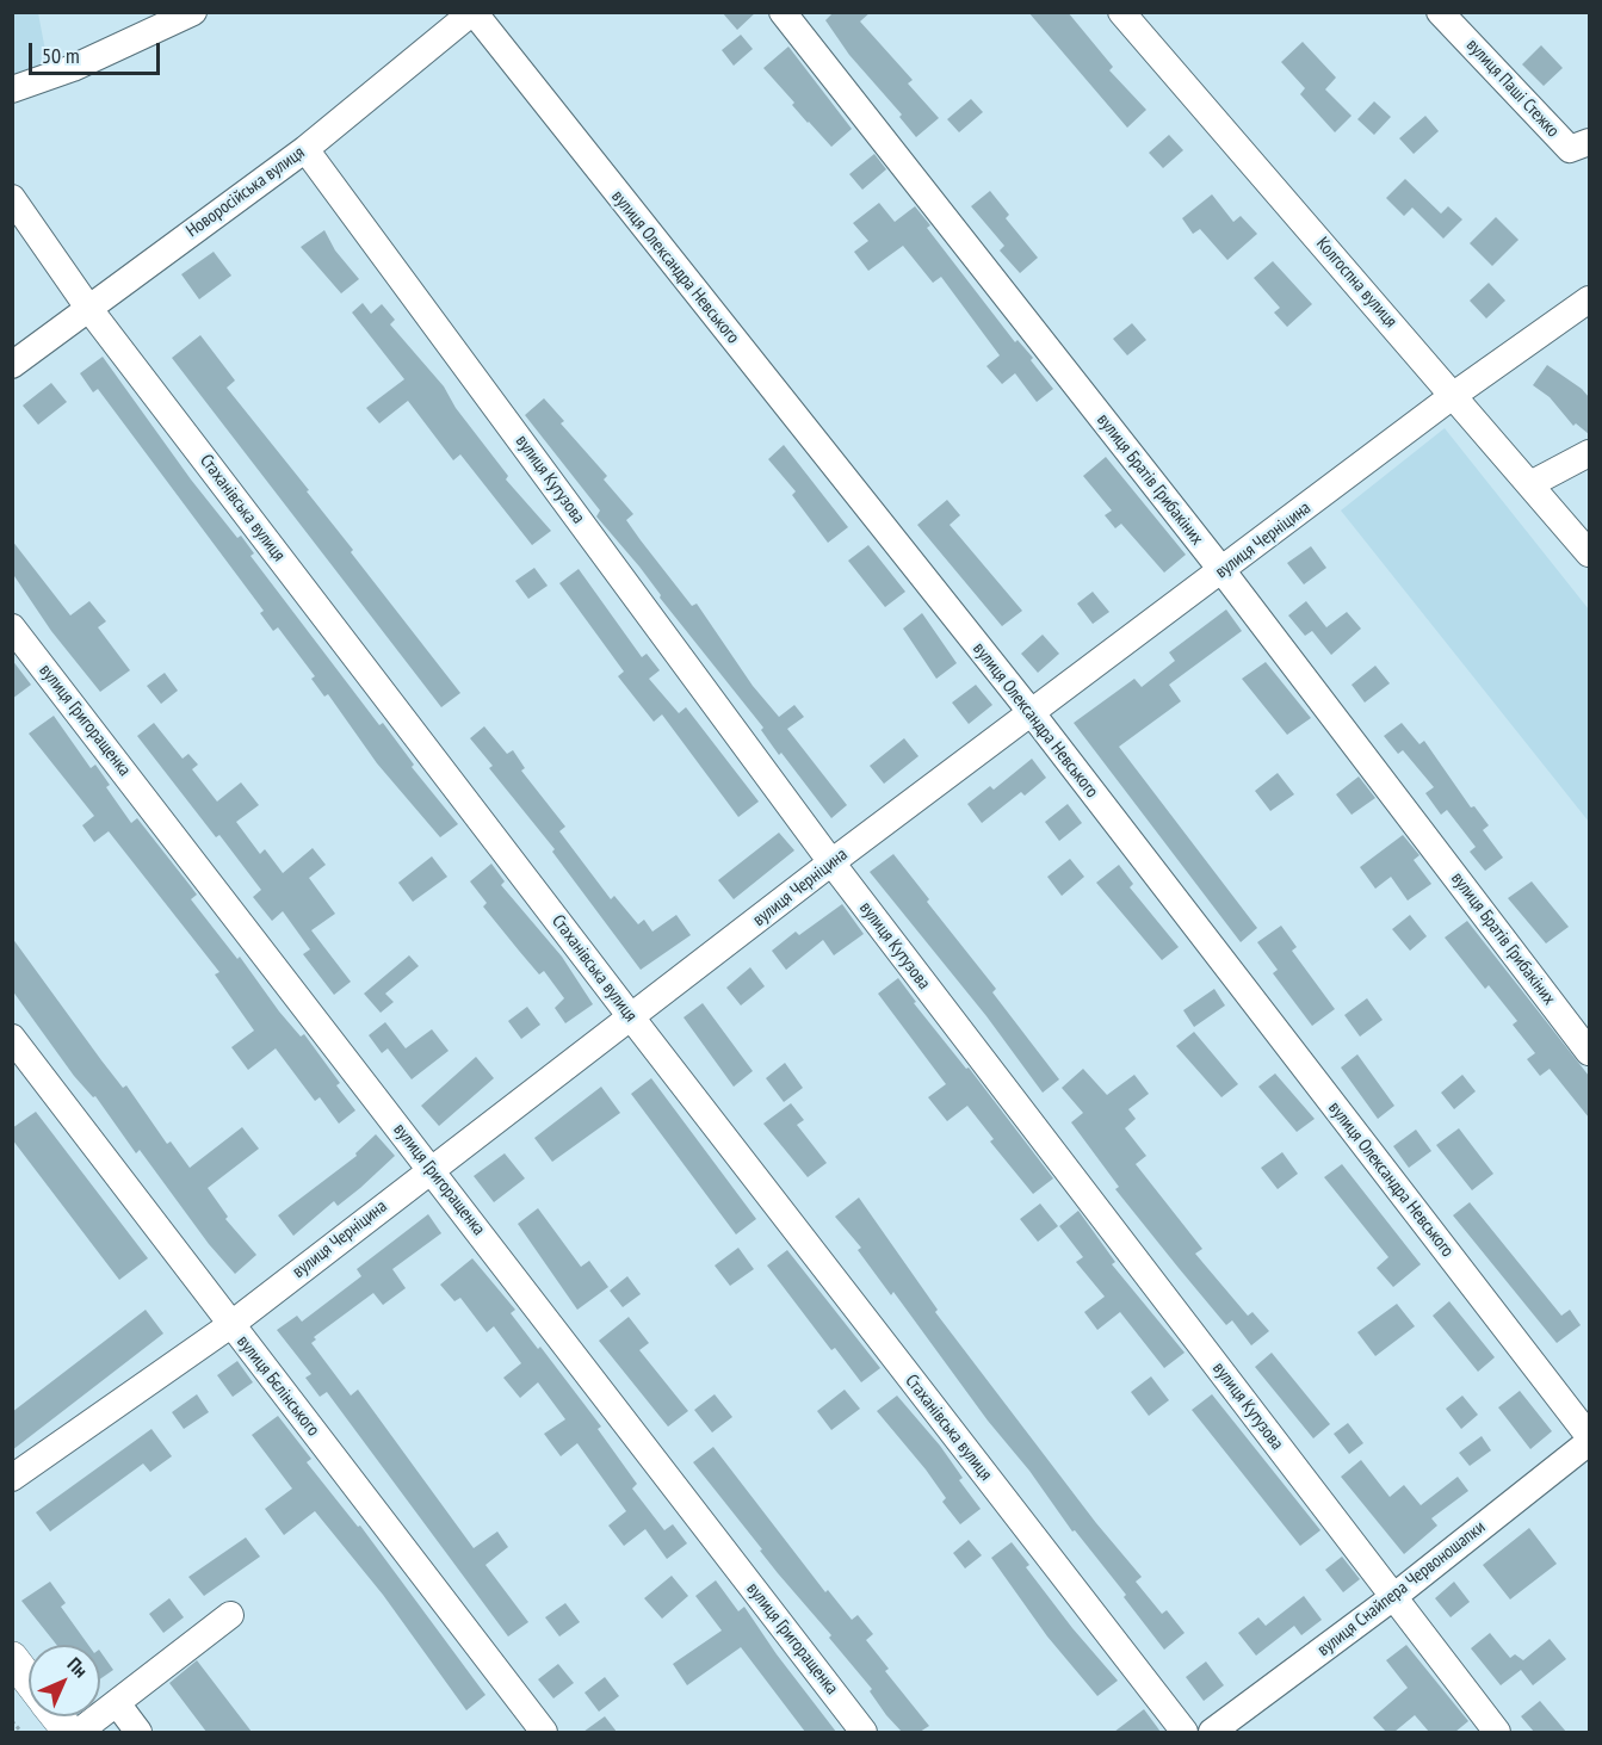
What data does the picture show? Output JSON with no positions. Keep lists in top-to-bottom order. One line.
{"streets":{"street":["вулиця Паші Стежко","Новоросійська вулиця","вулиця Олександра Невського","Колгоспна вулиця","вулиця Кутузова","вулиця Братів Грибакіних","Стаханівська вулиця","вулиця Черніцина","вулиця Григоращенка","вулиця Бєлінського","вулиця Снайпера Червоношапки"]},"crossings":[["Новоросійська вулиця","вулиця Олександра Невського"],["Новоросійська вулиця","вулиця Кутузова"],["Новоросійська вулиця","Стаханівська вулиця"],["вулиця Олександра Невського","вулиця Черніцина"],["Колгоспна вулиця","вулиця Черніцина"],["вулиця Кутузова","вулиця Черніцина"],["вулиця Кутузова","вулиця Снайпера Червоношапки"],["вулиця Братів Грибакіних","вулиця Черніцина"],["Стаханівська вулиця","вулиця Черніцина"],["вулиця Черніцина","вулиця Григоращенка"],["вулиця Черніцина","вулиця Бєлінського"]],"scale_bar":"50 m","north":"top right"}
